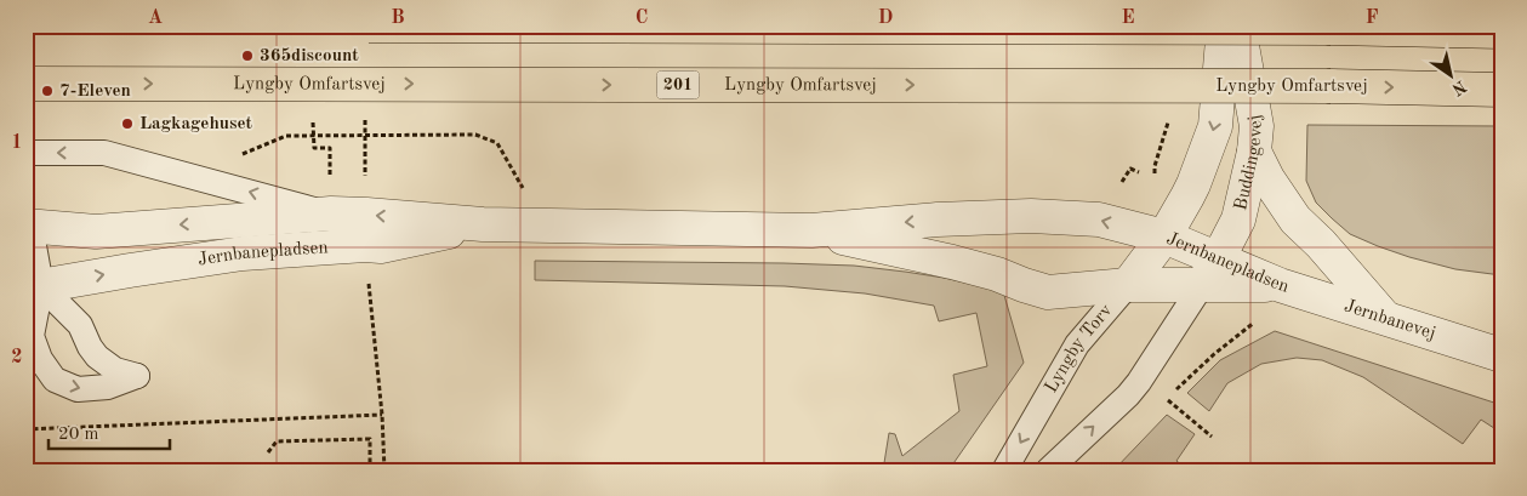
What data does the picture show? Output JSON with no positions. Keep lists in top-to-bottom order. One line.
{"streets":{"highway":["Lyngby Omfartsvej","201"],"street":["Buddingevej","Jernbanepladsen","Jernbanevej","Lyngby Torv"]},"crossings":[["Buddingevej","Jernbanepladsen"],["Buddingevej","Lyngby Torv"],["Jernbanepladsen","Jernbanevej"],["Jernbanepladsen","Lyngby Torv"]],"one_way":["Lyngby Torv"],"places":["365discount","7-Eleven","Lagkagehuset"],"scale_bar":"20 m","north":"bottom right","grid":{"columns":["A","B","C","D","E","F"],"rows":["1","2"]}}
